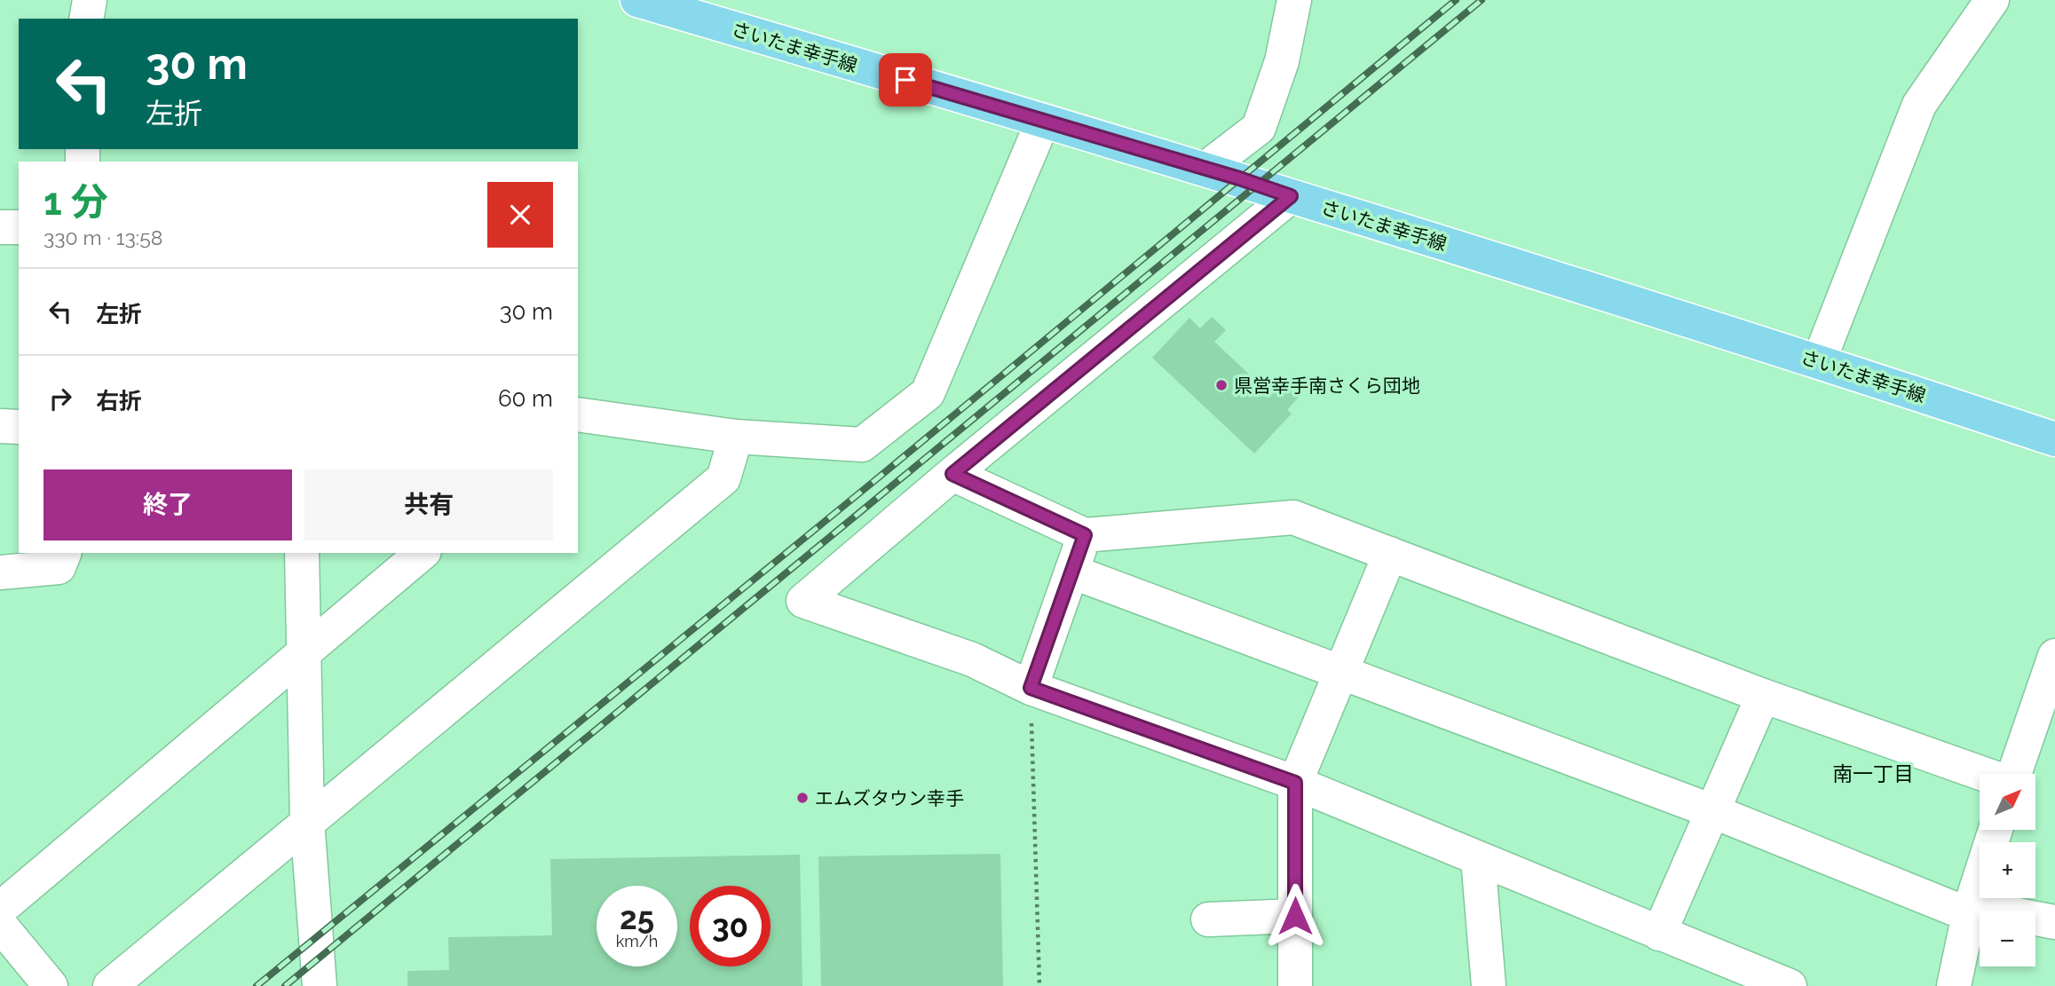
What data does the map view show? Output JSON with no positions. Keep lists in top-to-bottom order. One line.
{"streets":{"main road":["さいたま幸手線"]},"districts":["南一丁目"],"places":["県営幸手南さくら団地","エムズタウン幸手"],"north":"top right","page":{"turn":["30 m","左折"],"heading":["1 分","330 m · 13:58"],"list":[{"name":"左折","value":"30 m"},{"name":"右折","value":"60 m"}],"buttons":["終了","共有"],"map_buttons":["+","−"],"speed":"25 km/h","limit":"30"}}
